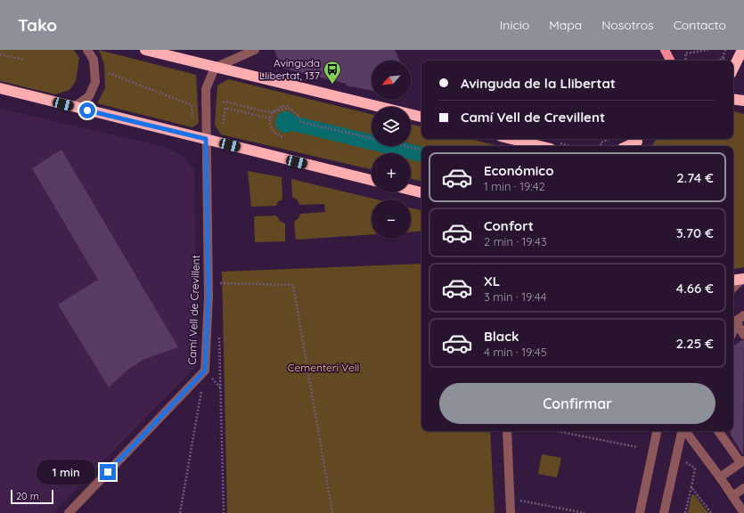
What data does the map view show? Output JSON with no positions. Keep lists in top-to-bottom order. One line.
{"streets":{"street":["Camí Vell de Crevillent"]},"parks":["Cementeri Vell"],"places":{"bus stop":["Avinguda Llibertat, 137"]},"scale_bar":"20 m","north":"bottom left","page":{"header":"Tako","nav":["Inicio","Mapa","Nosotros","Contacto"],"map_buttons":["+","−"],"banner":["Avinguda de la Llibertat","Camí Vell de Crevillent"],"list":[{"name":"Económico","note":"1 min · 19:42","value":"2.74 €"},{"name":"Confort","note":"2 min · 19:43","value":"3.70 €"},{"name":"XL","note":"3 min · 19:44","value":"4.66 €"},{"name":"Black","note":"4 min · 19:45","value":"2.25 €"}],"buttons":"Confirmar","bubble":"1 min","scale":"20 m"}}
